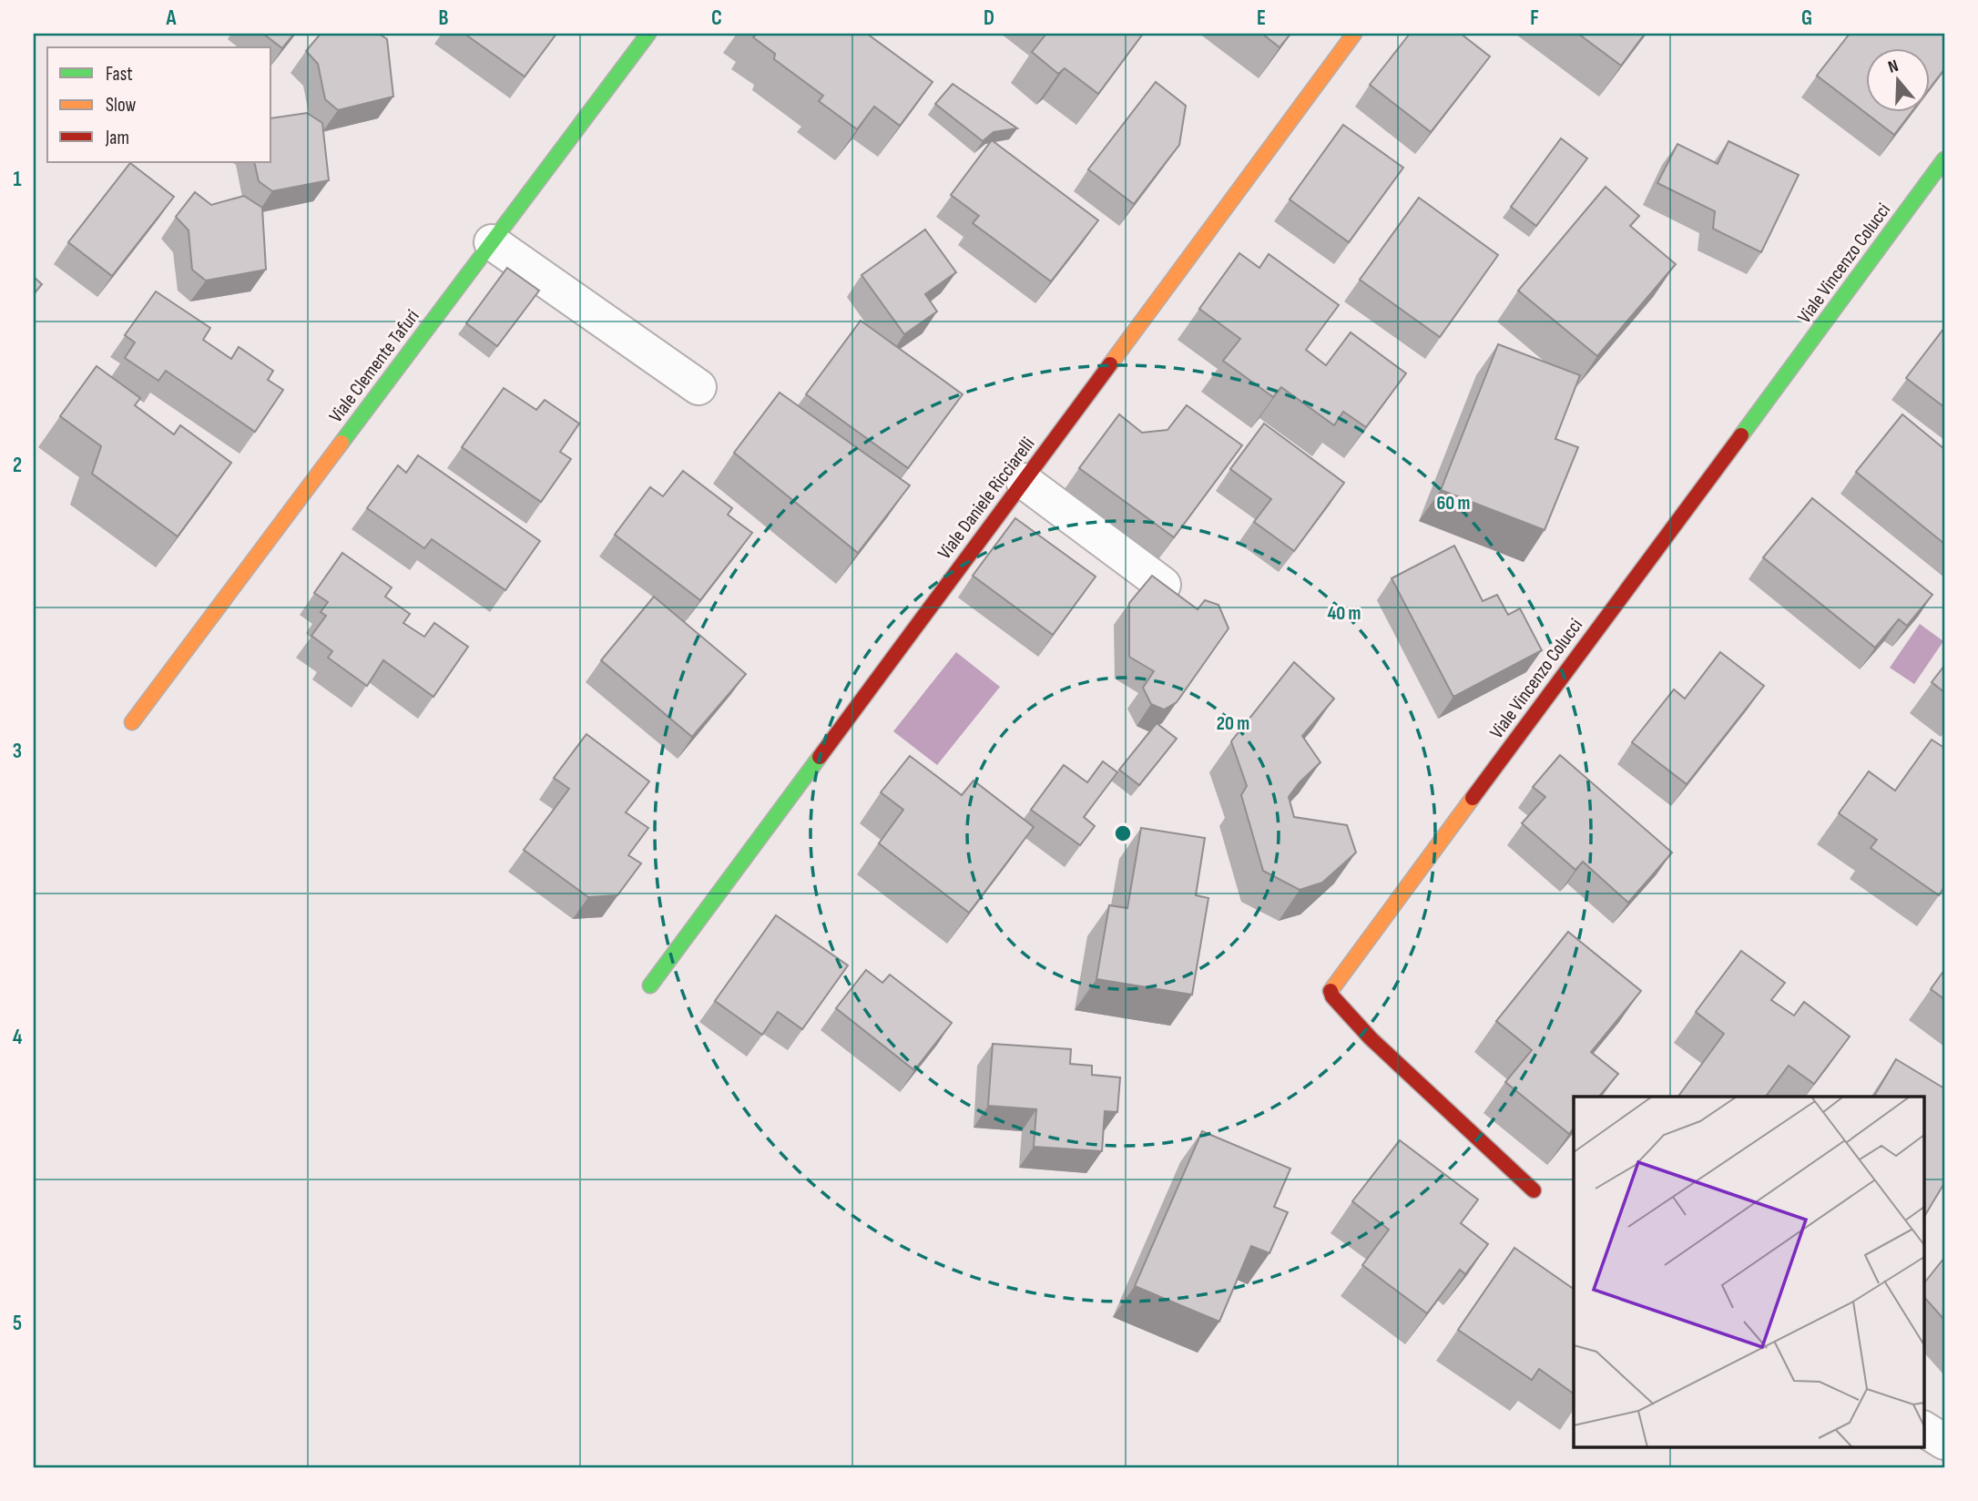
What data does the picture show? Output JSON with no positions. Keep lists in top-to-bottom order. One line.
{"streets":{"street":["Viale Vincenzo Colucci","Viale Clemente Tafuri","Viale Daniele Ricciarelli"]},"legend":["Fast","Slow","Jam"],"north":"top","grid":{"columns":["A","B","C","D","E","F","G"],"rows":["1","2","3","4","5"]},"rings":["60 m","40 m","20 m"]}
